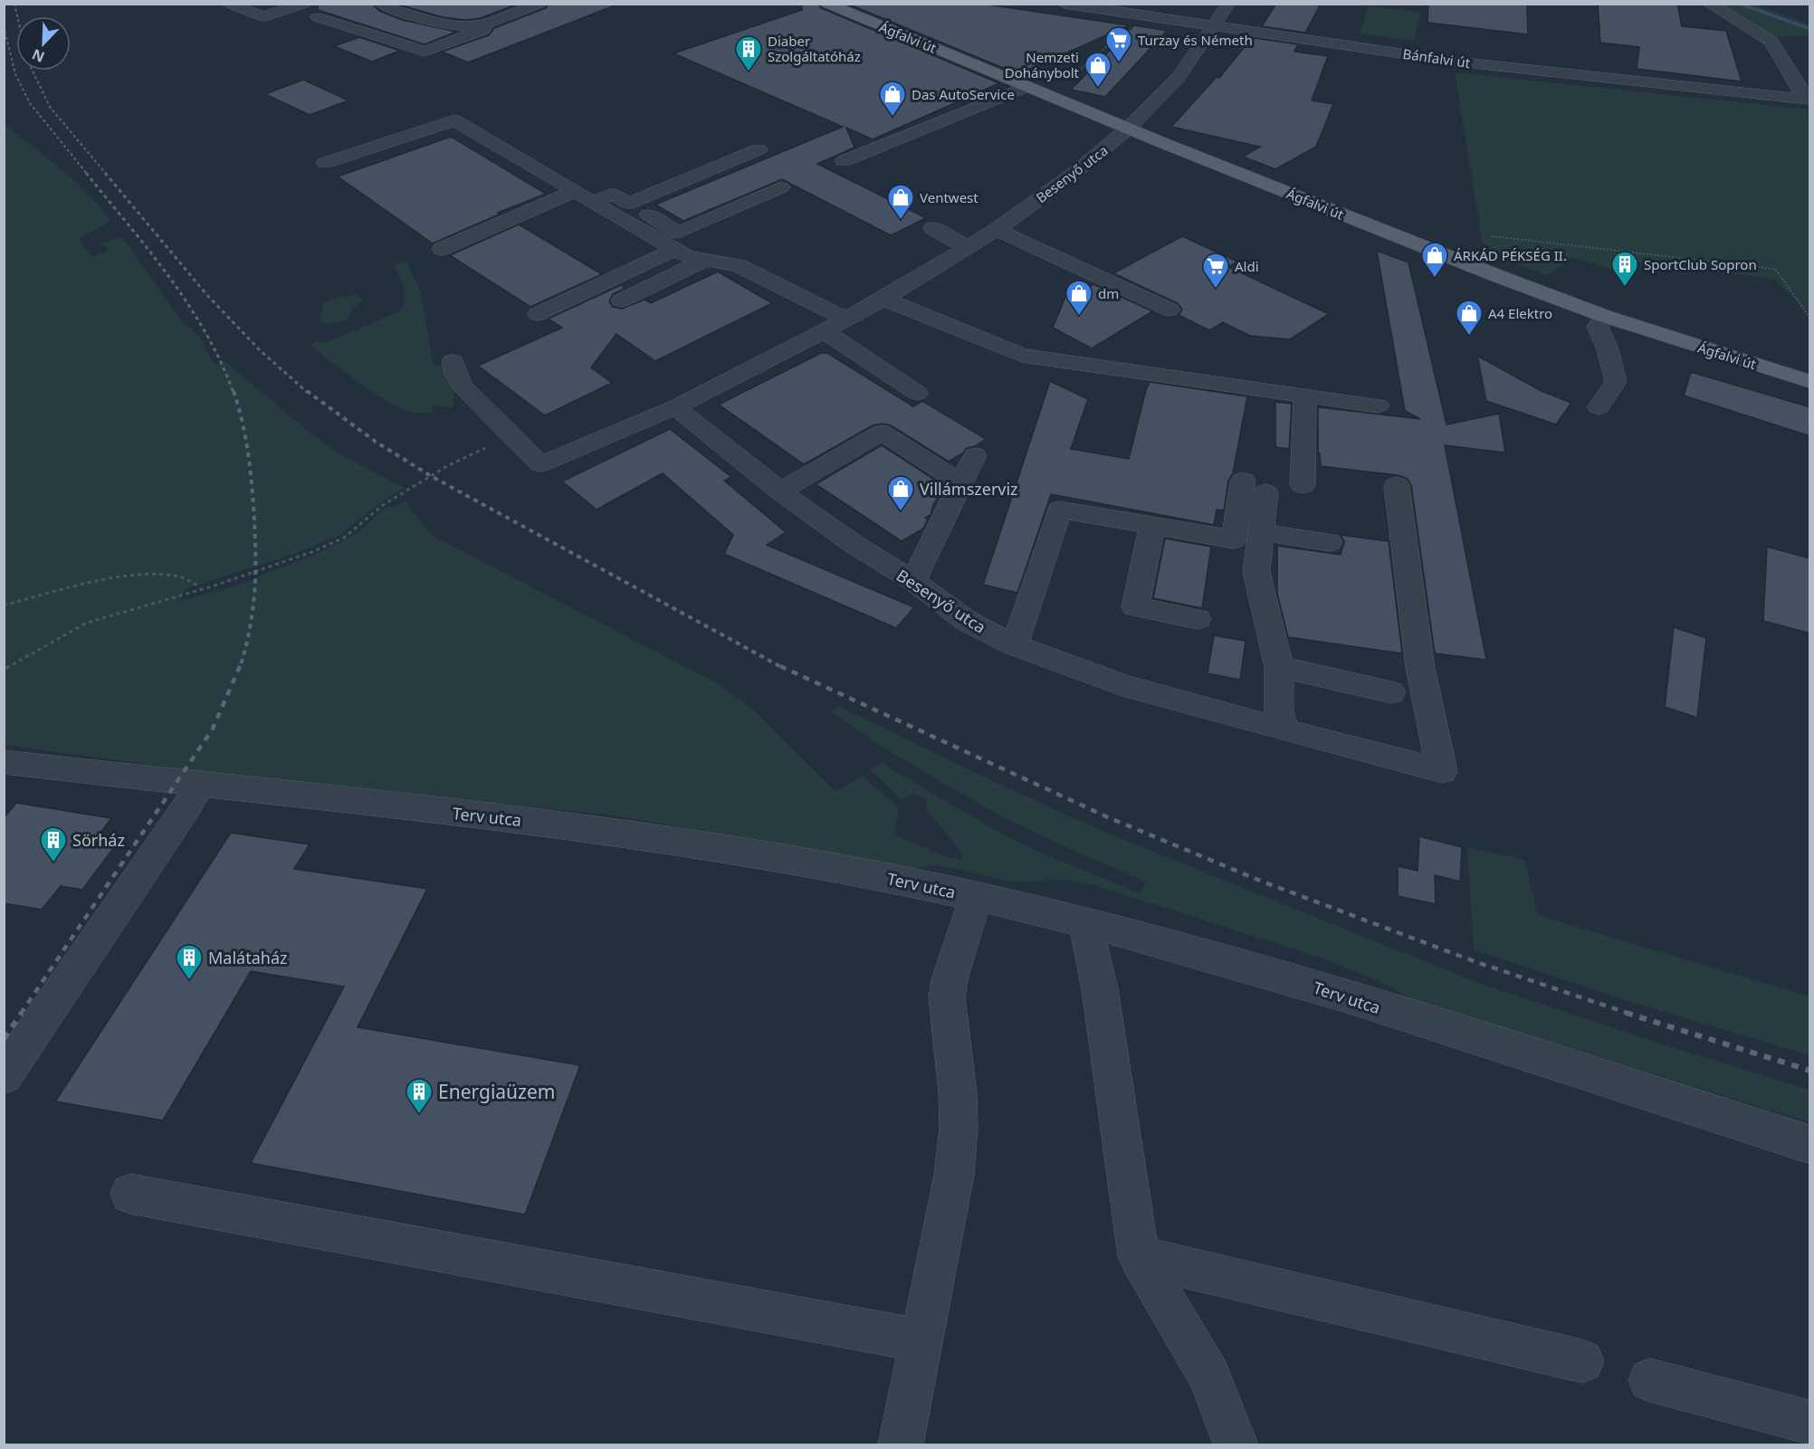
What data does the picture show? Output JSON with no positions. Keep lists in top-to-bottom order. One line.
{"streets":{"main road":["Ágfalvi út"],"street":["Bánfalvi út","Besenyő utca","Terv utca"]},"crossings":[["Ágfalvi út","Besenyő utca"],["Bánfalvi út","Besenyő utca"]],"places":{"supermarket":["Turzay és Németh","Aldi"],"building":["Diaber Szolgáltatóház","SportClub Sopron","Sörház","Malátaház","Energiaüzem"],"shop":["Nemzeti Dohánybolt","Das AutoService","Ventwest","ÁRKÁD PÉKSÉG II.","dm","A4 Elektro","Villámszerviz"]},"north":"bottom left"}
